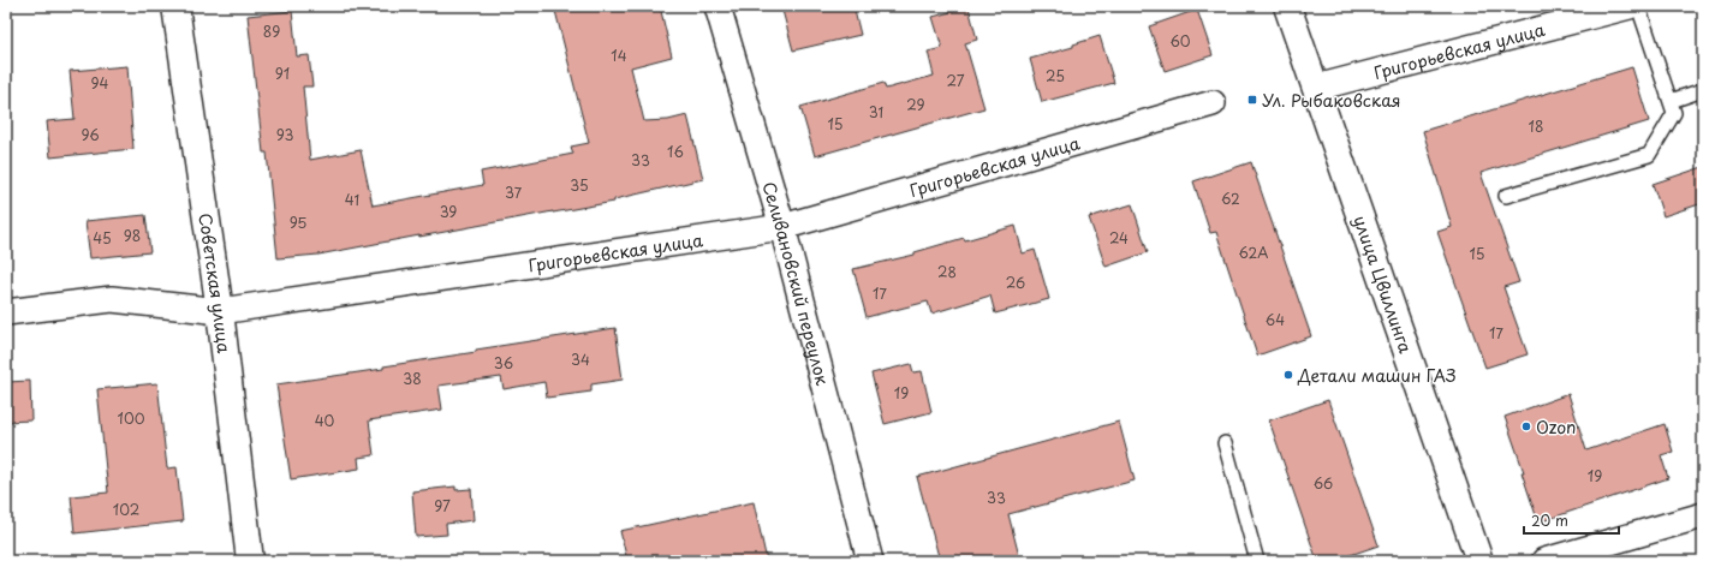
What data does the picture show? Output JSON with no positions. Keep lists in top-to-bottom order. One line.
{"streets":{"main road":["Советская улица","улица Цвиллинга"],"street":["Григорьевская улица","Селивановский переулок"]},"crossings":[["Григорьевская улица","Селивановский переулок"],["Григорьевская улица","Советская улица"],["Григорьевская улица","улица Цвиллинга"]],"places":{"transit":["Ул. Рыбаковская"],"other":["Детали машин ГАЗ","Ozon"]},"house_numbers":["89","60","14","91","25","27","94","29","31","15","18","96","93","16","33","35","37","62","41","39","95","98","45","24","62А","15","28","26","17","64","17","34","36","38","19","100","40","19","66","33","97","102"],"scale_bar":"20 m"}
